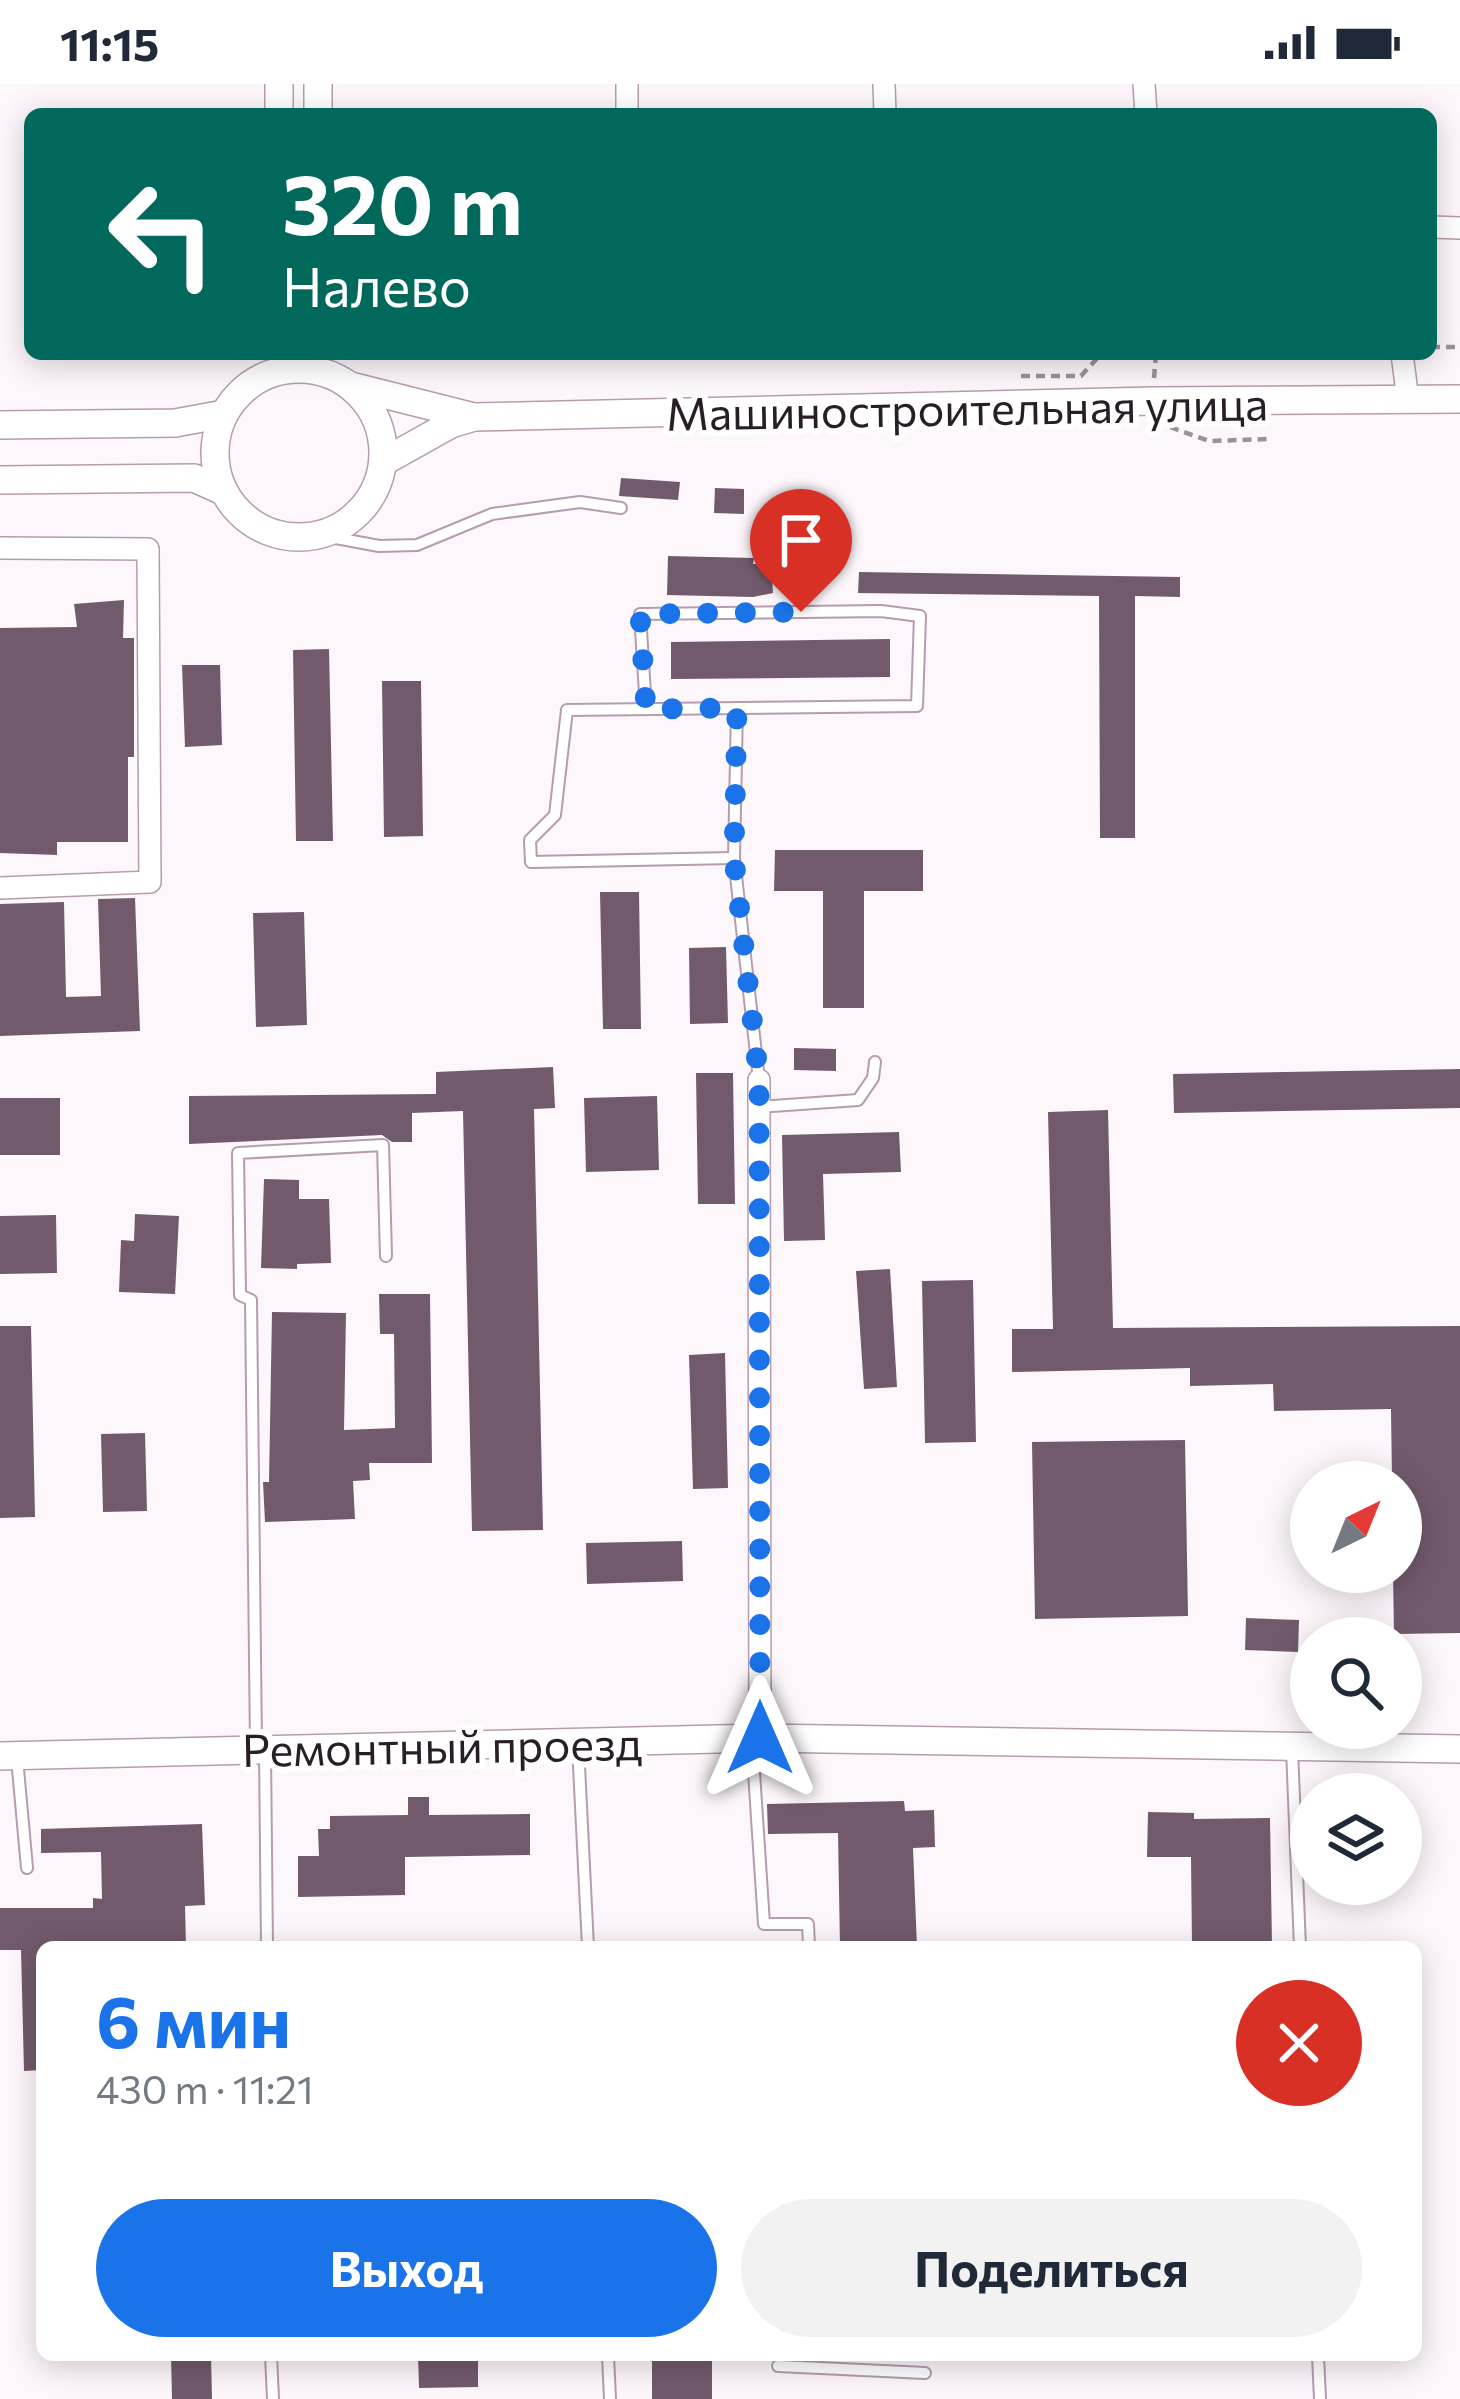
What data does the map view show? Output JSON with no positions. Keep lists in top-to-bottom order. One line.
{"streets":{"street":["Машиностроительная улица","Ремонтный проезд"]},"north":"top right","page":{"status":"11:15","turn":["320 m","Налево"],"heading":["6 мин","430 m · 11:21"],"buttons":["Выход","Поделиться"]}}
